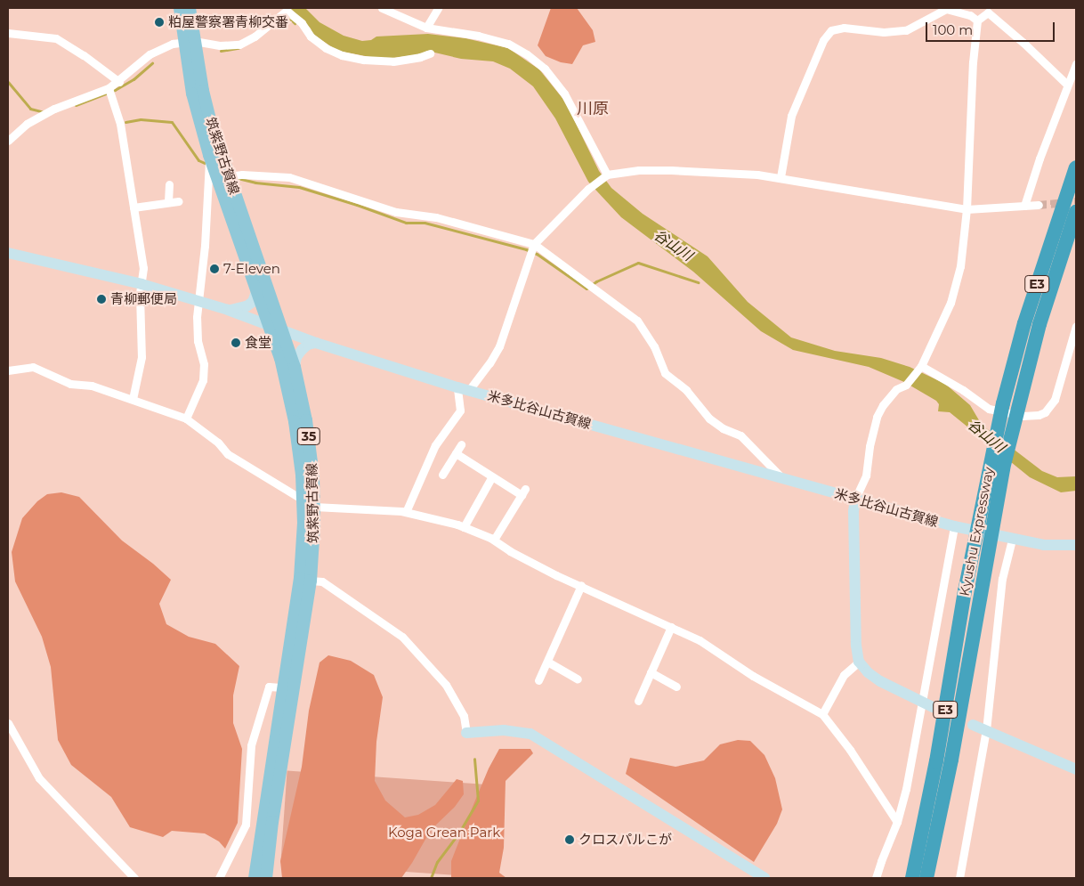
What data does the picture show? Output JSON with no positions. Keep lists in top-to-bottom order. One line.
{"streets":{"highway":["E3","Kyushu Expressway"],"main road":["筑紫野古賀線","米多比谷山古賀線","35"]},"crossings":[["筑紫野古賀線","米多比谷山古賀線"]],"districts":["川原"],"water":["谷山川"],"parks":["Koga Grean Park"],"places":["粕屋警察署青柳交番","7-Eleven","青柳郵便局","食堂","クロスパルこが"],"scale_bar":"100 m"}
